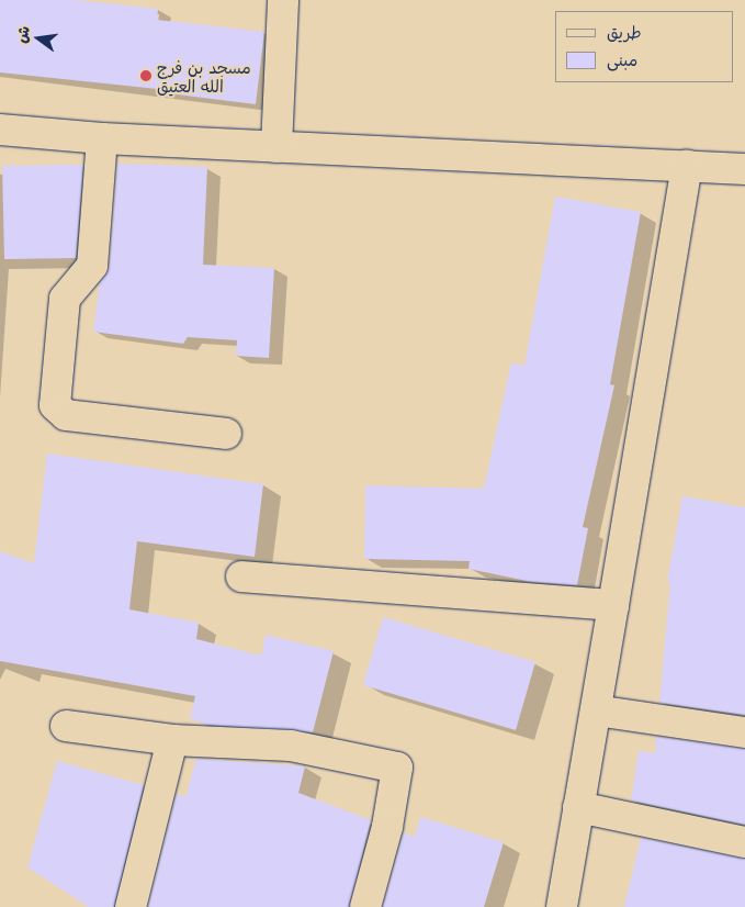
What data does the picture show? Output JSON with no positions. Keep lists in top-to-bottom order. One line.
{"places":["مسجد بن فرج الله العتيق"],"legend":["طريق","مبنى"],"north":"left"}
